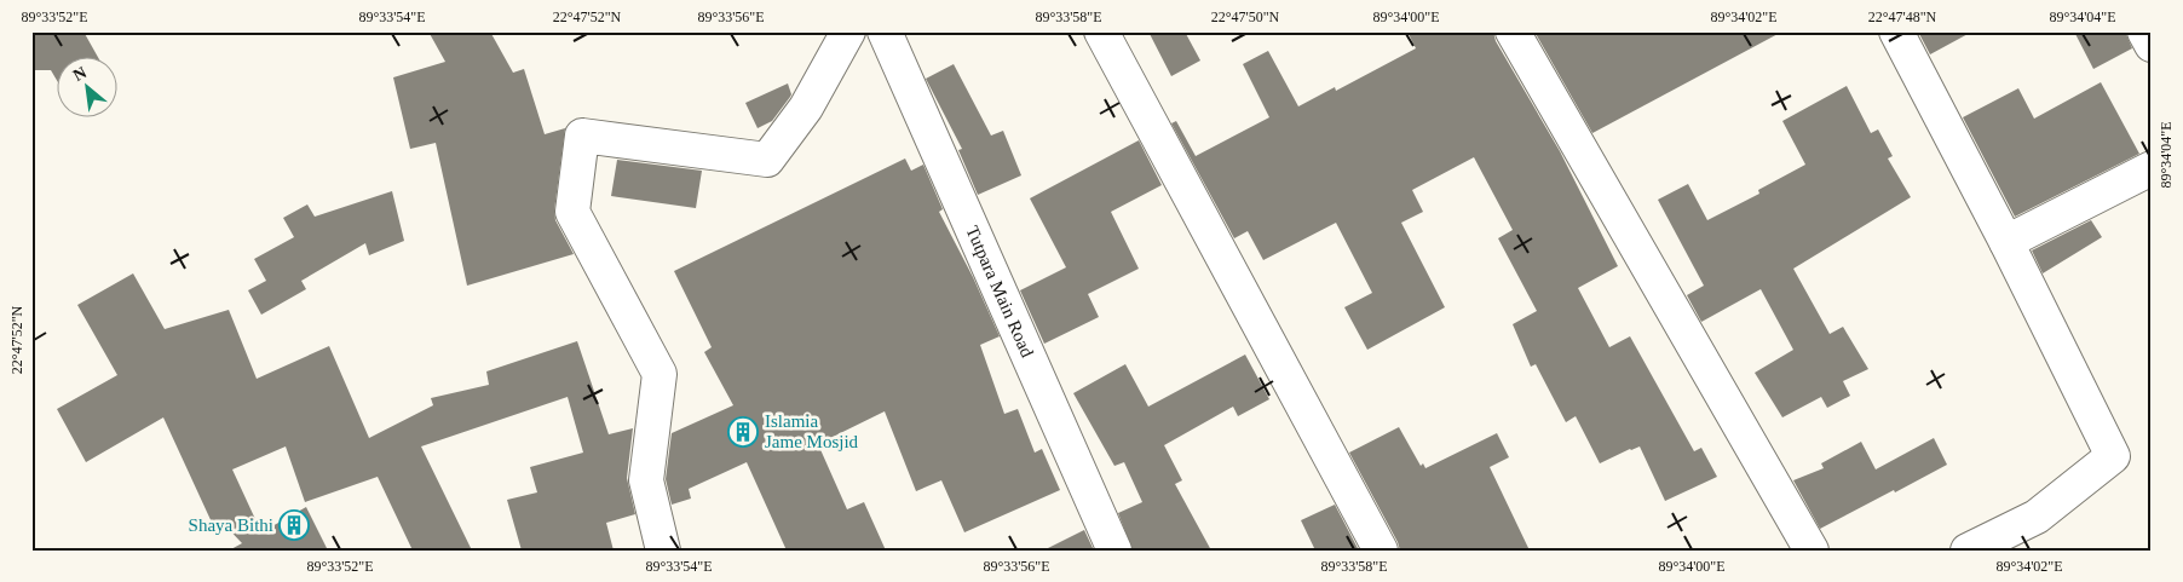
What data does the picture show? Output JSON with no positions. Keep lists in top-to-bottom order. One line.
{"streets":{"street":["Tutpara Main Road"]},"places":{"building":["Islamia Jame Mosjid","Shaya Bithi"]},"north":"top left","coordinates":["89°33'52\"E","89°33'54\"E","22°47'52\"N","89°33'56\"E","89°33'58\"E","22°47'50\"N","89°34'00\"E","89°34'02\"E","22°47'48\"N","89°34'04\"E"]}
